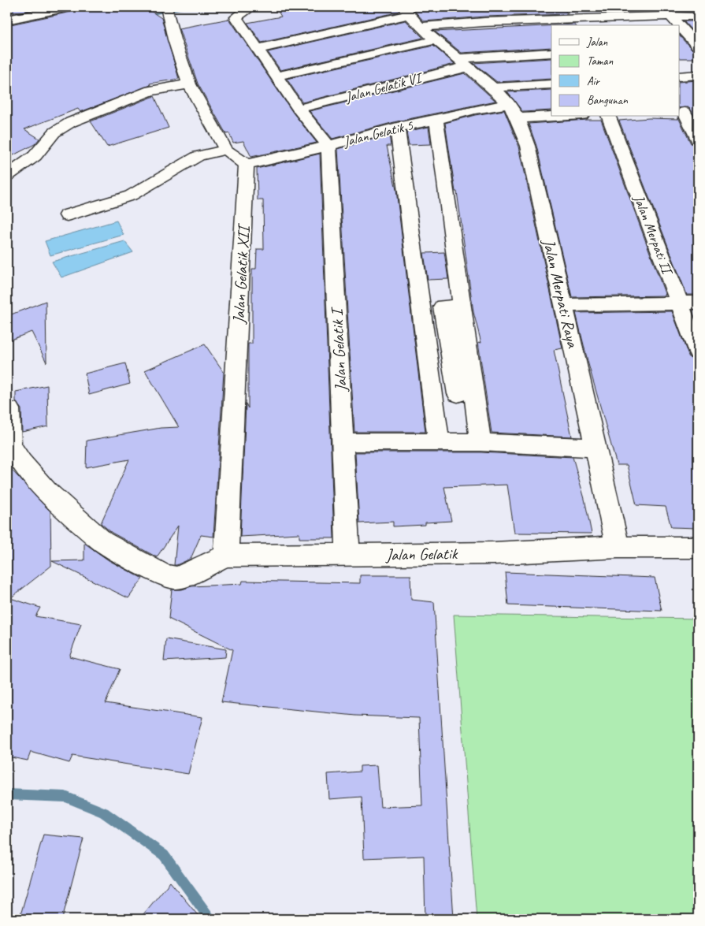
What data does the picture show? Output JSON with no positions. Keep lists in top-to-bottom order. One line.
{"streets":{"street":["Jalan Gelatik VI","Jalan Gelatik 5","Jalan Merpati II","Jalan Gelatik XII","Jalan Merpati Raya","Jalan Gelatik I","Jalan Gelatik"]},"crossings":[["Jalan Gelatik VI","Jalan Merpati Raya"],["Jalan Gelatik 5","Jalan Gelatik XII"],["Jalan Gelatik 5","Jalan Merpati Raya"],["Jalan Gelatik 5","Jalan Gelatik I"],["Jalan Gelatik XII","Jalan Gelatik"],["Jalan Merpati Raya","Jalan Gelatik"],["Jalan Gelatik I","Jalan Gelatik"]],"legend":["Jalan","Taman","Air","Bangunan"]}
